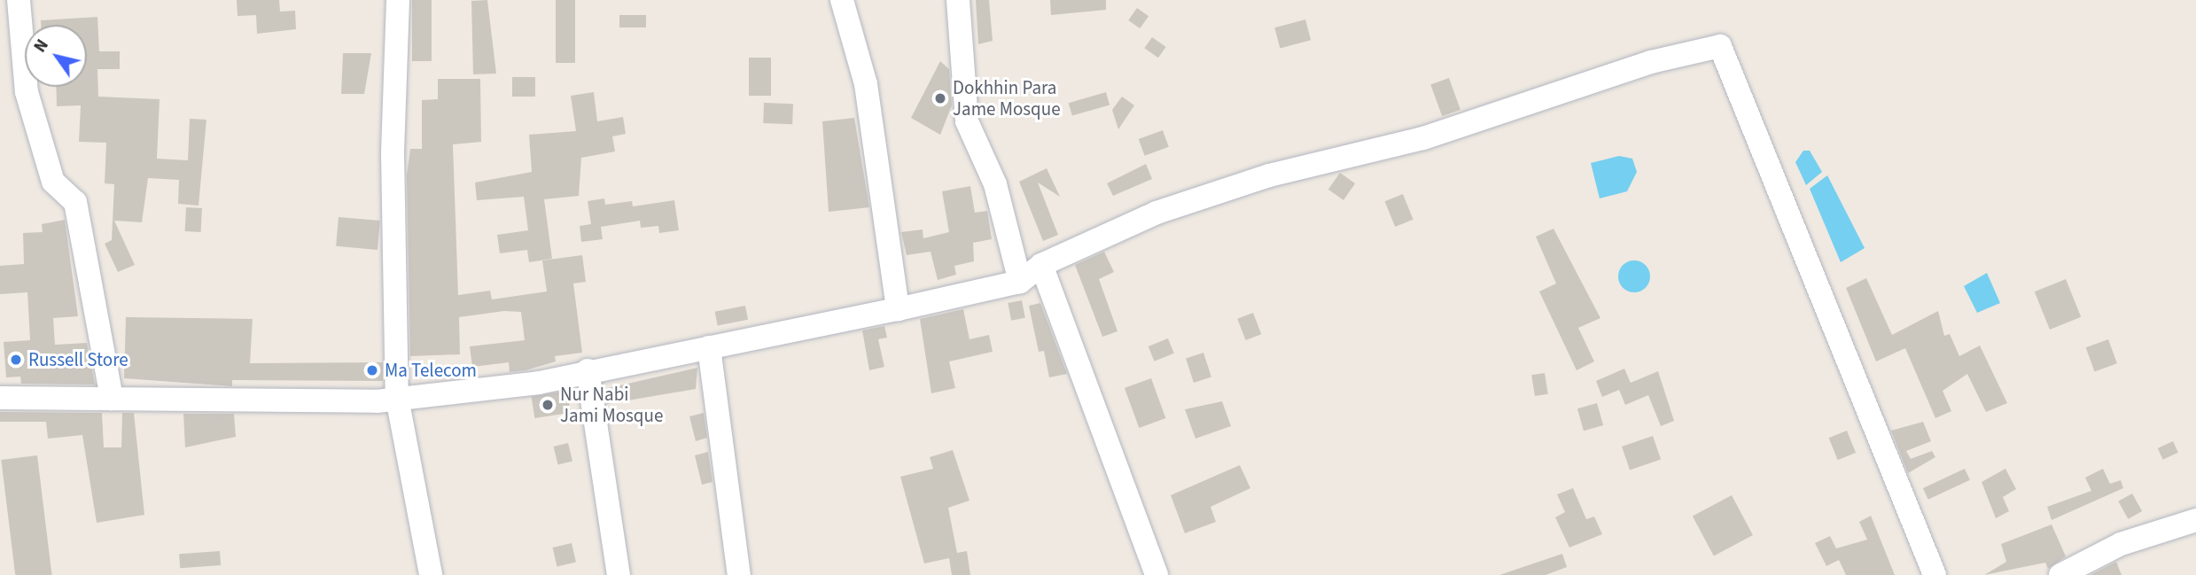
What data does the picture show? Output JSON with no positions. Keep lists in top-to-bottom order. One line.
{"places":["Dokhhin Para Jame Mosque","Russell Store","Ma Telecom","Nur Nabi Jami Mosque"],"north":"top left"}
